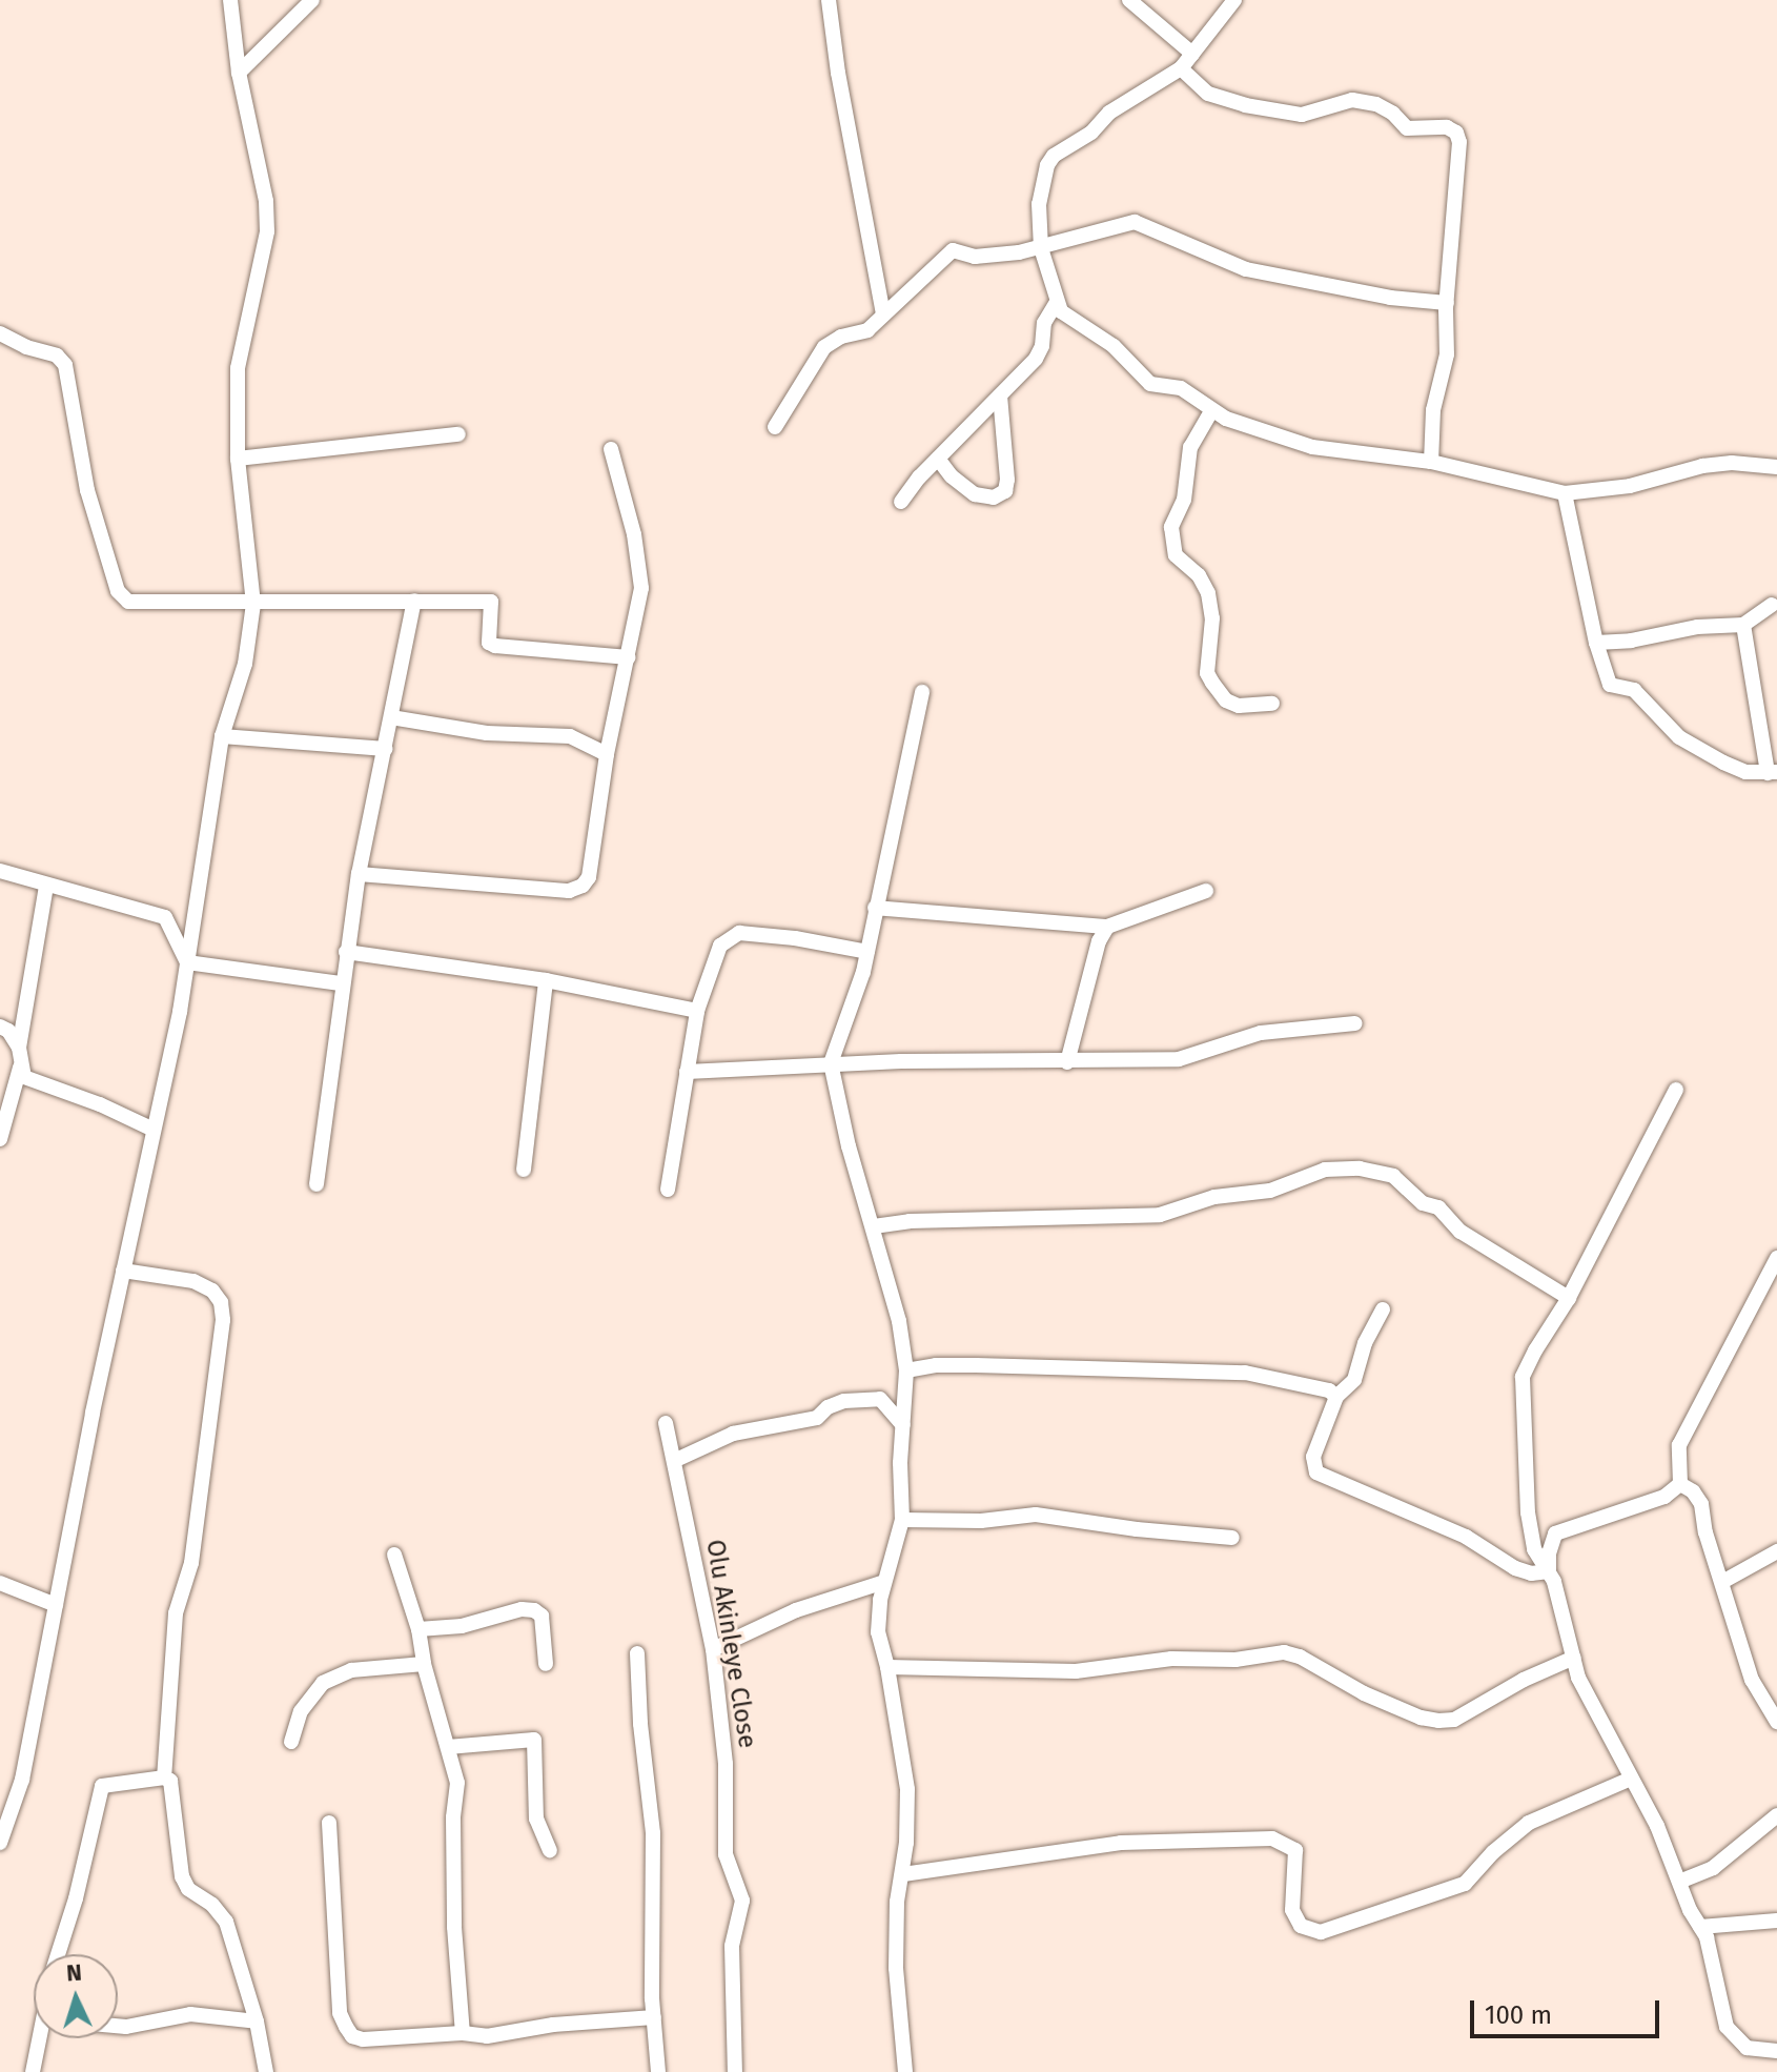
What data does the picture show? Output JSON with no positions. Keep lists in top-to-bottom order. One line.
{"streets":{"street":["Olu Akinleye Close"]},"scale_bar":"100 m","north":"top"}
